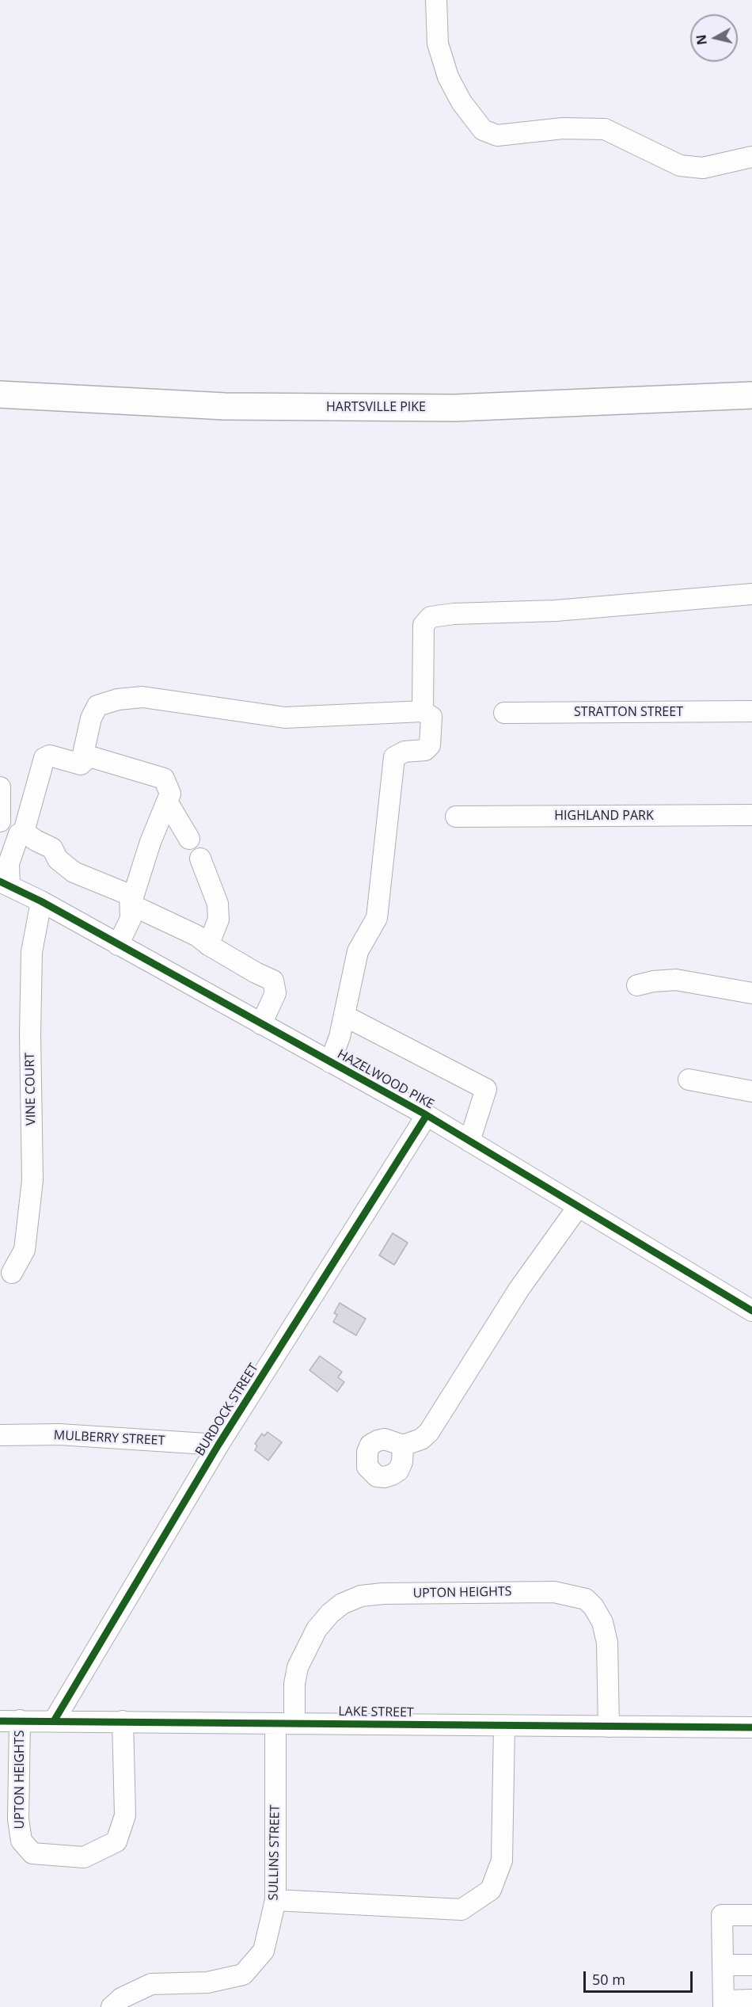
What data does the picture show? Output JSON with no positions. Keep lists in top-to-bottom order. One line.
{"streets":{"main road":["HARTSVILLE PIKE"],"street":["STRATTON STREET","HIGHLAND PARK","HAZELWOOD PIKE","VINE COURT","BURDOCK STREET","MULBERRY STREET","UPTON HEIGHTS","LAKE STREET","SULLINS STREET"]},"crossings":[["HAZELWOOD PIKE","VINE COURT"],["HAZELWOOD PIKE","BURDOCK STREET"],["BURDOCK STREET","MULBERRY STREET"],["BURDOCK STREET","LAKE STREET"],["UPTON HEIGHTS","LAKE STREET"],["UPTON HEIGHTS","SULLINS STREET"],["LAKE STREET","SULLINS STREET"]],"scale_bar":"50 m","north":"left"}
